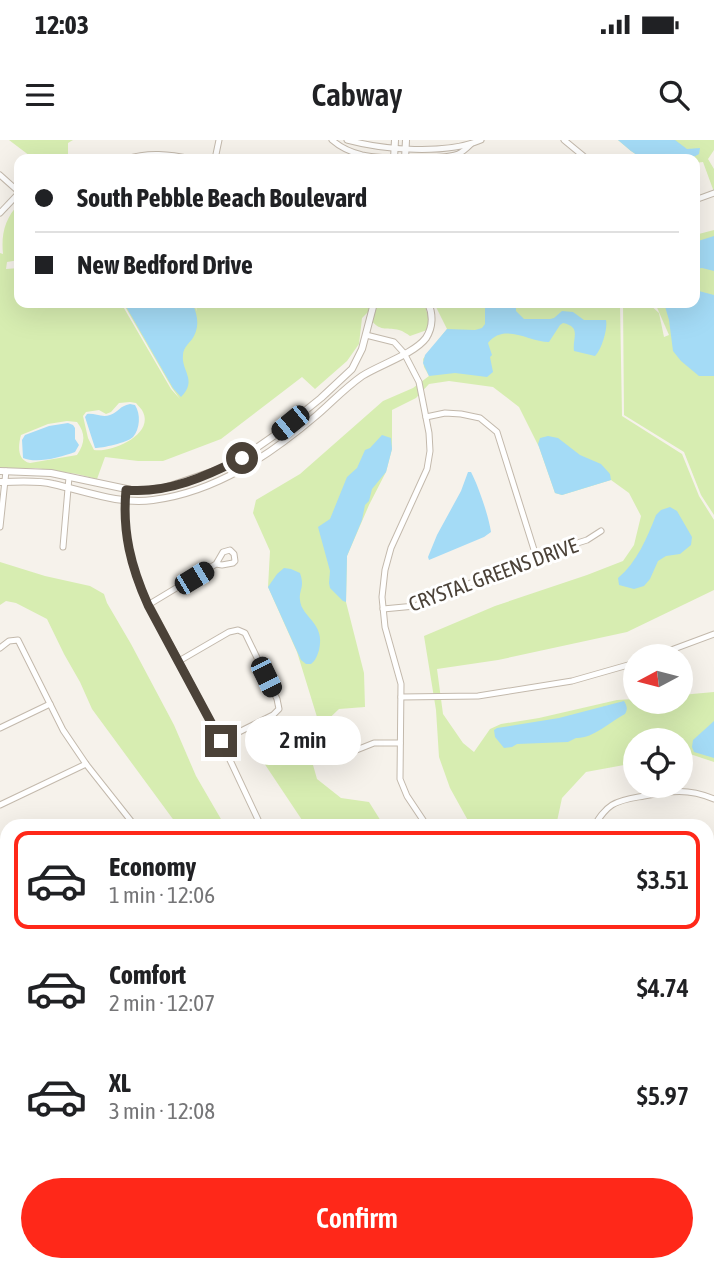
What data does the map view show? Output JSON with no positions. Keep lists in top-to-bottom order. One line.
{"streets":{"street":["CRYSTAL GREENS DRIVE"]},"north":"left","page":{"status":"12:03","header":"Cabway","banner":["South Pebble Beach Boulevard","New Bedford Drive"],"bubble":"2 min","list":[{"name":"Economy","note":"1 min · 12:06","value":"$3.51"},{"name":"Comfort","note":"2 min · 12:07","value":"$4.74"},{"name":"XL","note":"3 min · 12:08","value":"$5.97"}],"buttons":"Confirm"}}
